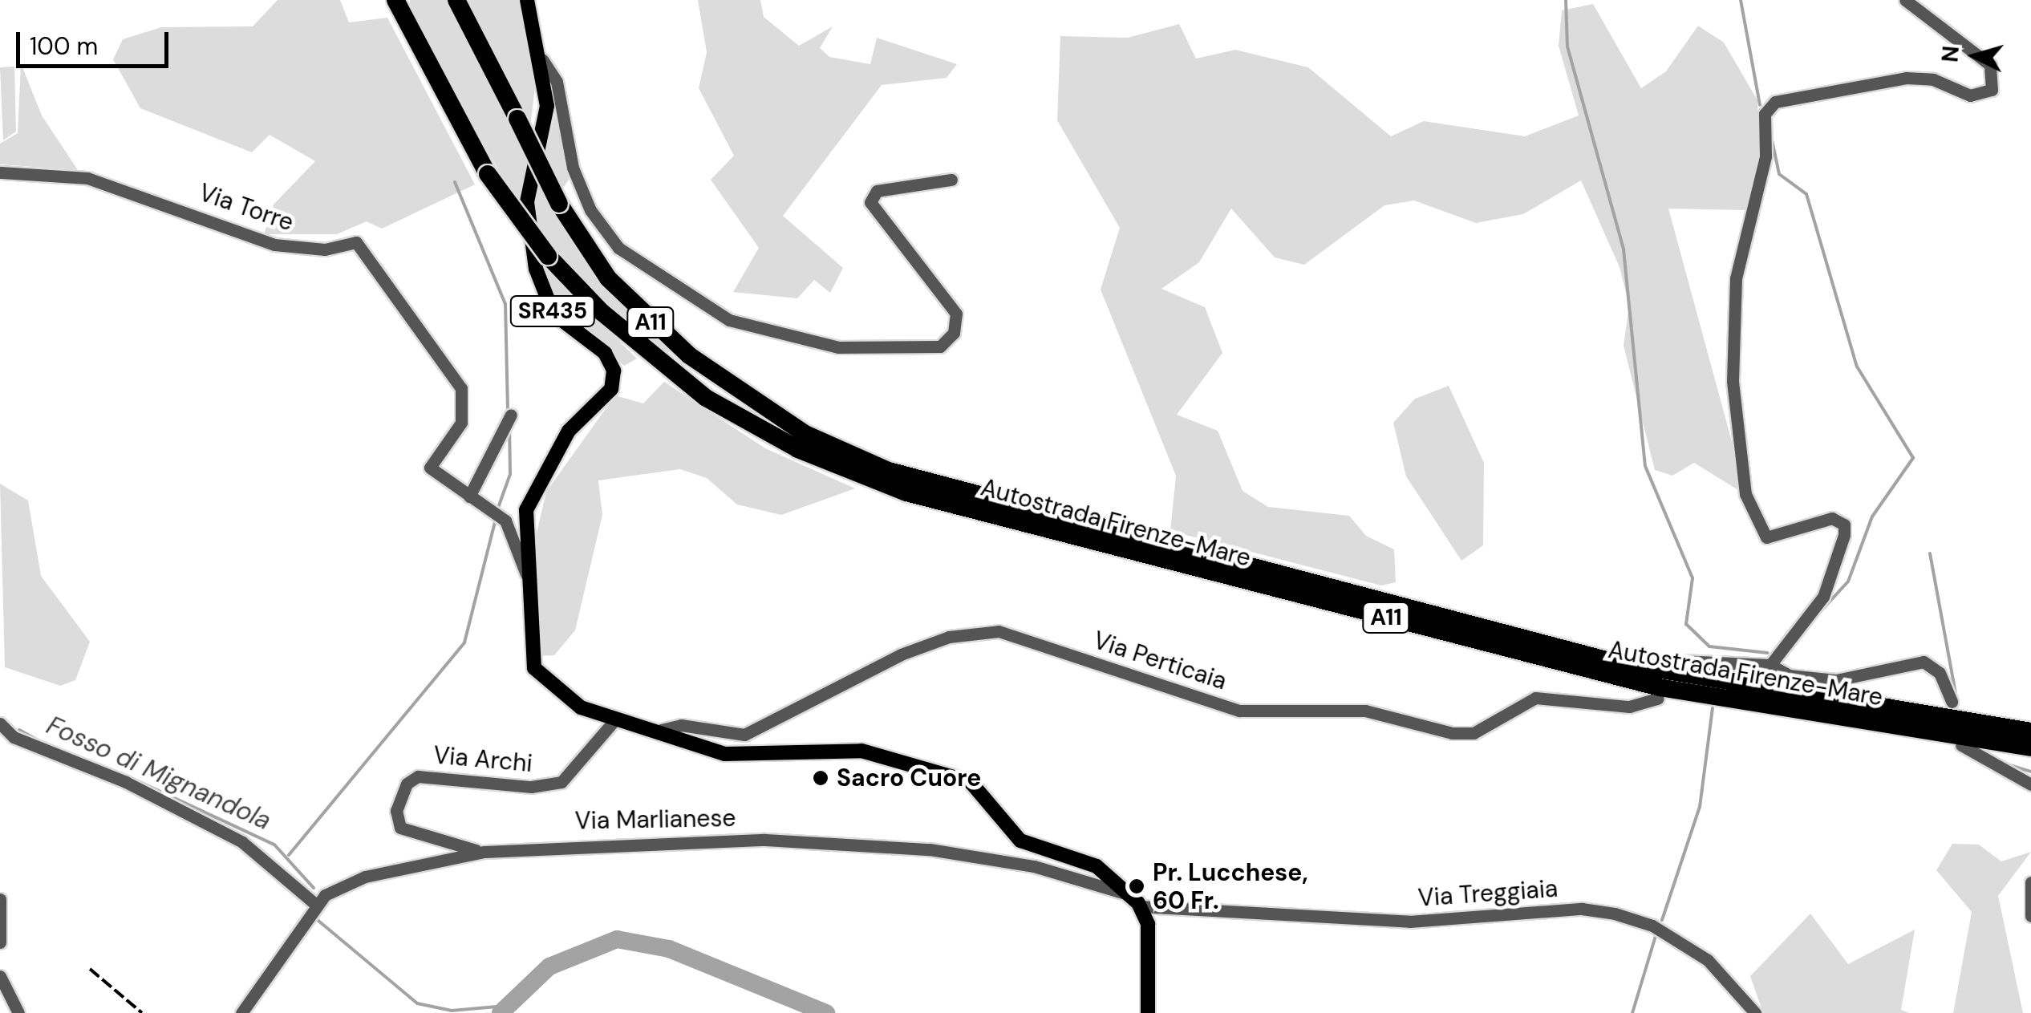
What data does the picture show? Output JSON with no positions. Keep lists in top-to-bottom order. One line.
{"streets":{"highway":["A11","Autostrada Firenze-Mare"],"main road":["SR435"],"street":["Via Torre","Via Perticaia","Via Archi","Via Marlianese","Via Treggiaia"]},"crossings":[["SR435","Via Perticaia"],["SR435","Via Archi"],["SR435","Via Marlianese"],["SR435","Via Treggiaia"],["Via Archi","Via Marlianese"],["Via Marlianese","Via Treggiaia"]],"water":["Fosso di Mignandola"],"places":["Sacro Cuore","Pr. Lucchese, 60 Fr."],"scale_bar":"100 m","north":"left"}
